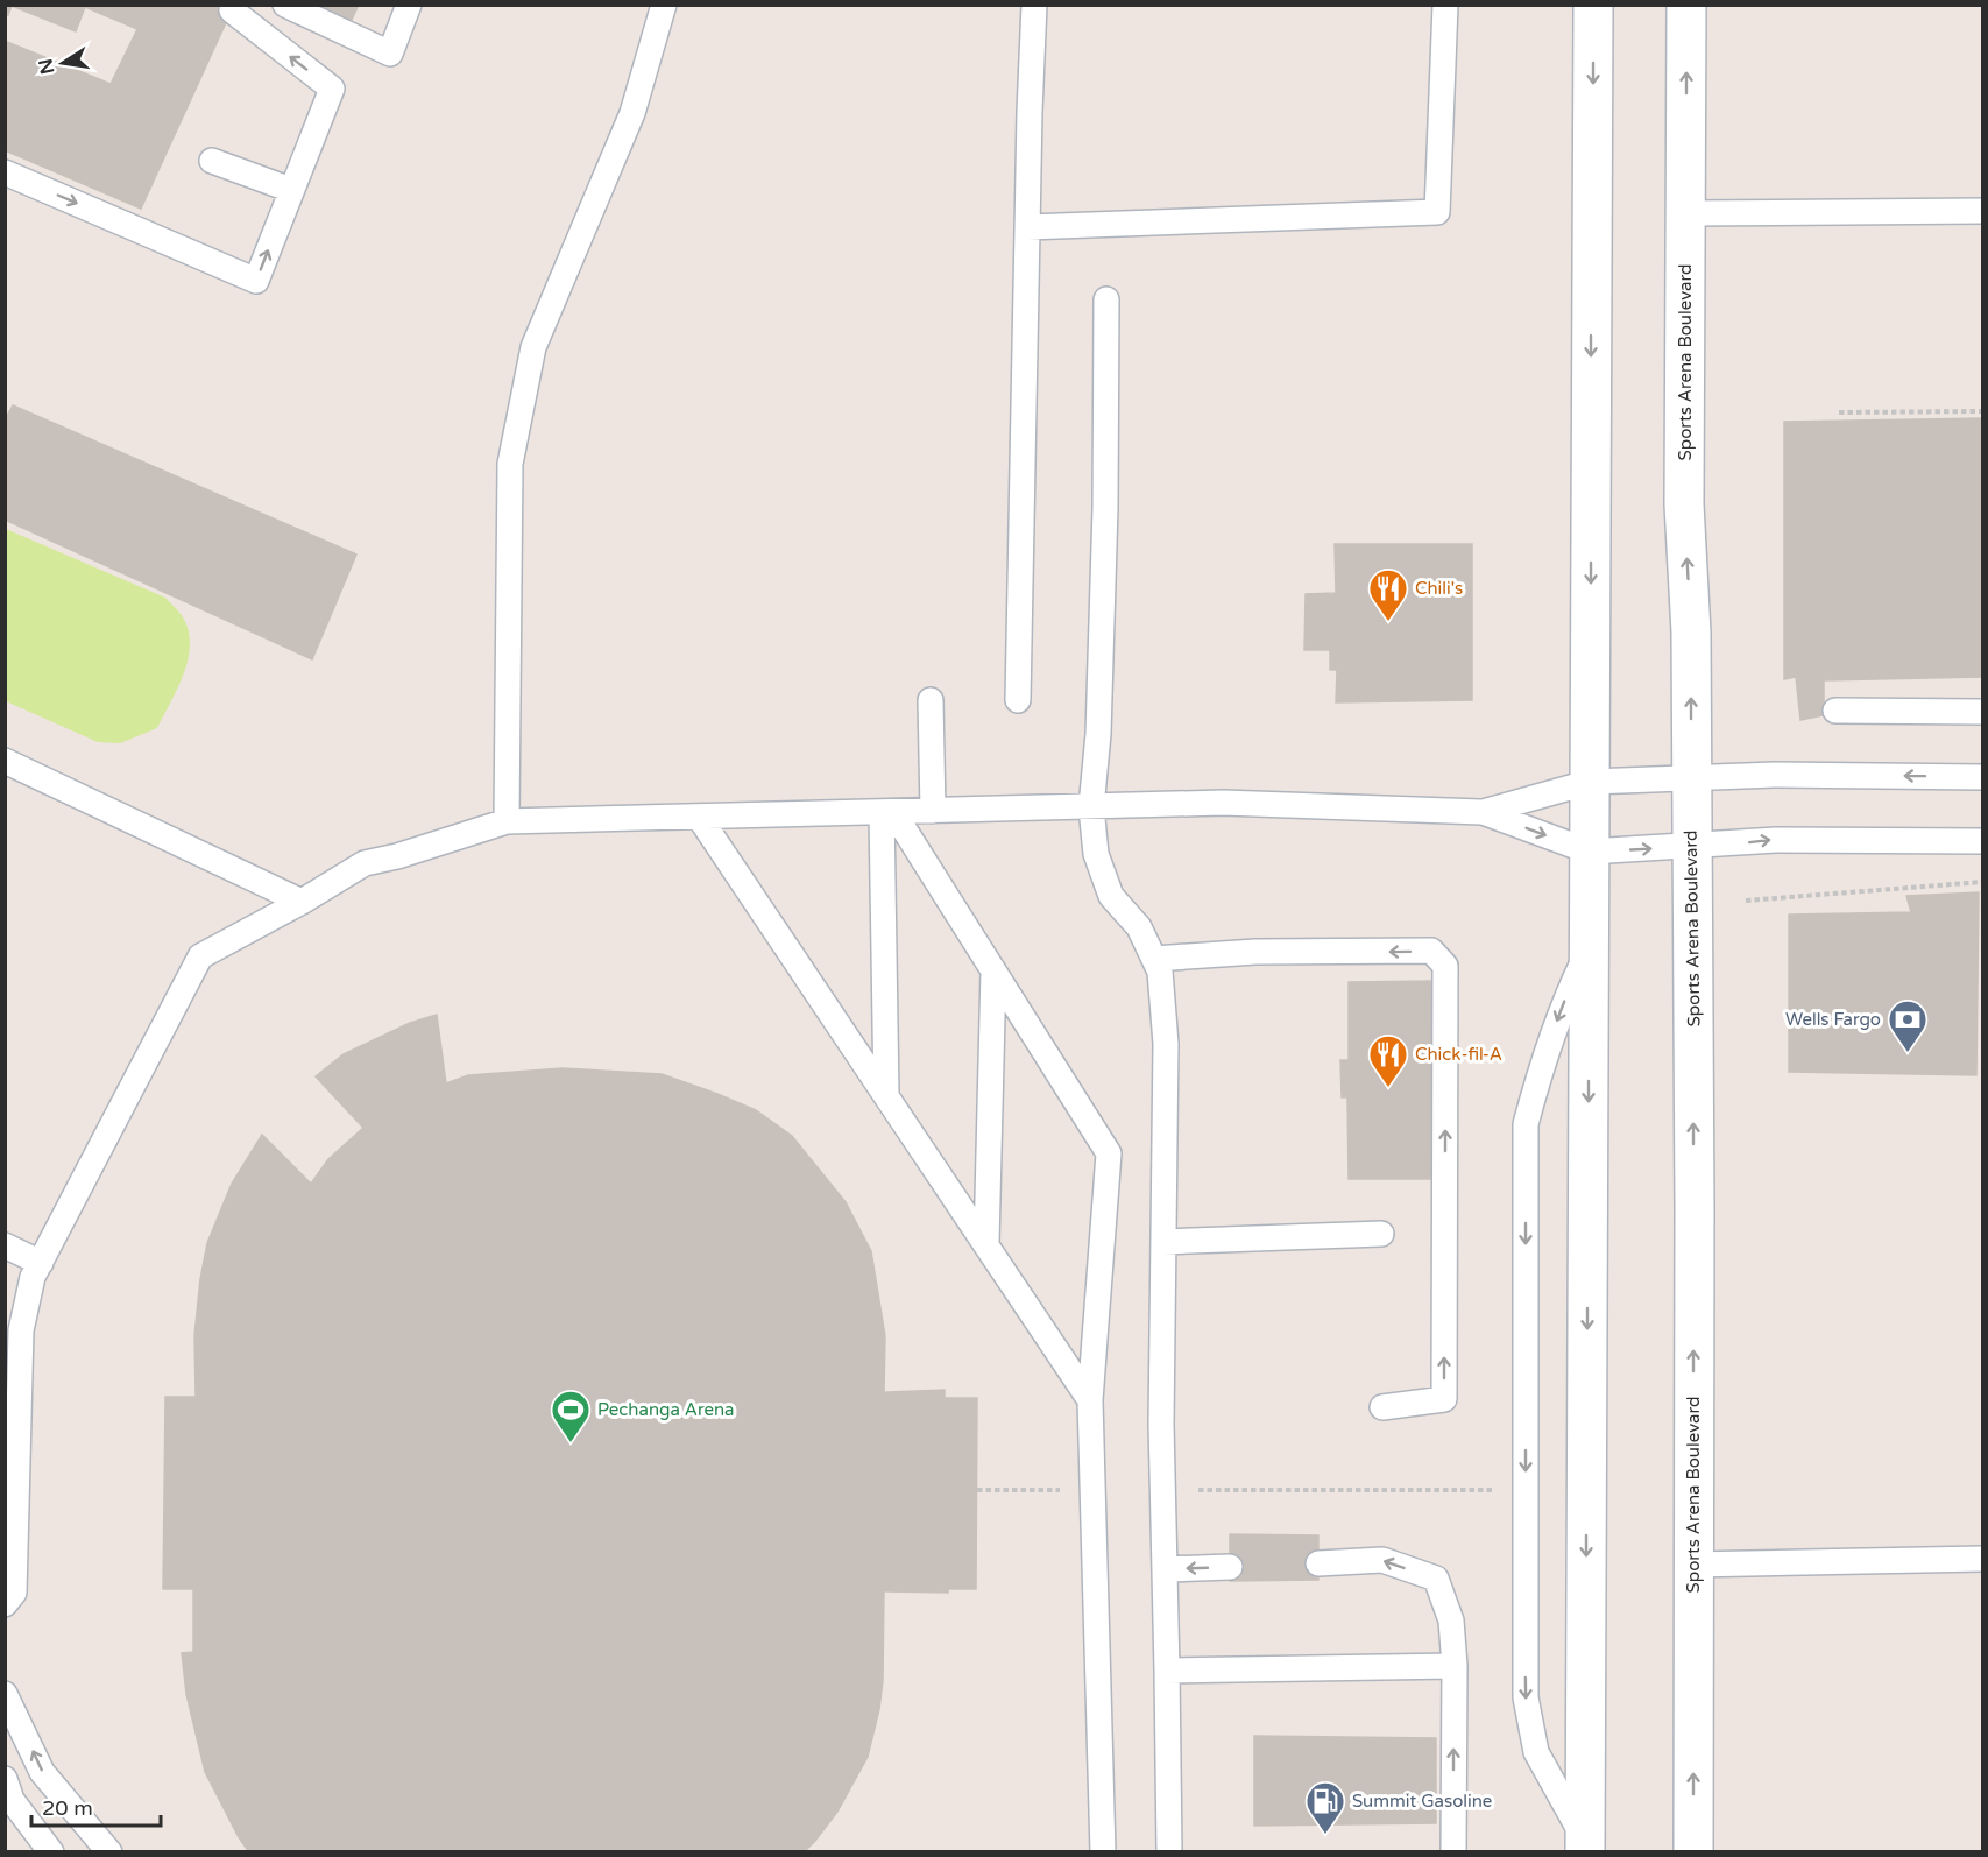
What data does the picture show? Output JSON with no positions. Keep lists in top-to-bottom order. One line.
{"streets":{"main road":["Sports Arena Boulevard"]},"places":{"restaurant":["Chili's","Chick-fil-A"],"bank":["Wells Fargo"],"sports":["Pechanga Arena"],"fuel station":["Summit Gasoline"]},"scale_bar":"20 m","north":"left"}
